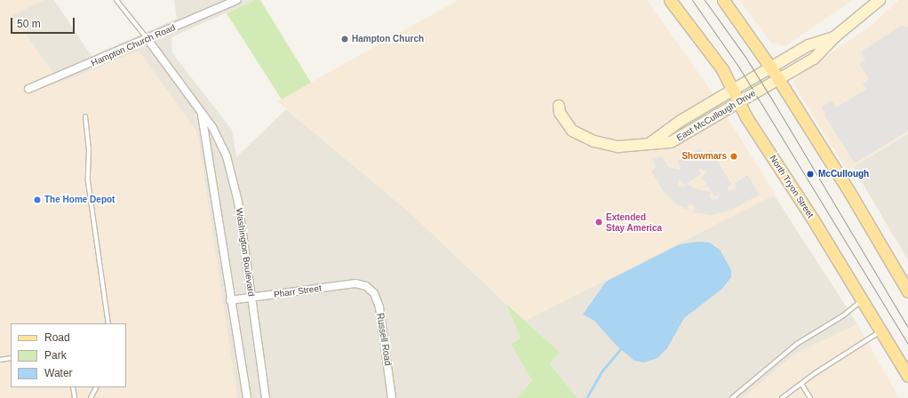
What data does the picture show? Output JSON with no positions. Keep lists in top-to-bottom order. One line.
{"streets":{"main road":["North Tryon Street"],"street":["Hampton Church Road","East McCullough Drive","Washington Boulevard","Pharr Street","Russell Road"]},"crossings":[["Hampton Church Road","Washington Boulevard"],["East McCullough Drive","North Tryon Street"],["Washington Boulevard","Pharr Street"],["Pharr Street","Russell Road"]],"places":["Hampton Church","Showmars","McCullough","The Home Depot","Extended Stay America"],"legend":["Road","Park","Water"],"scale_bar":"50 m"}
